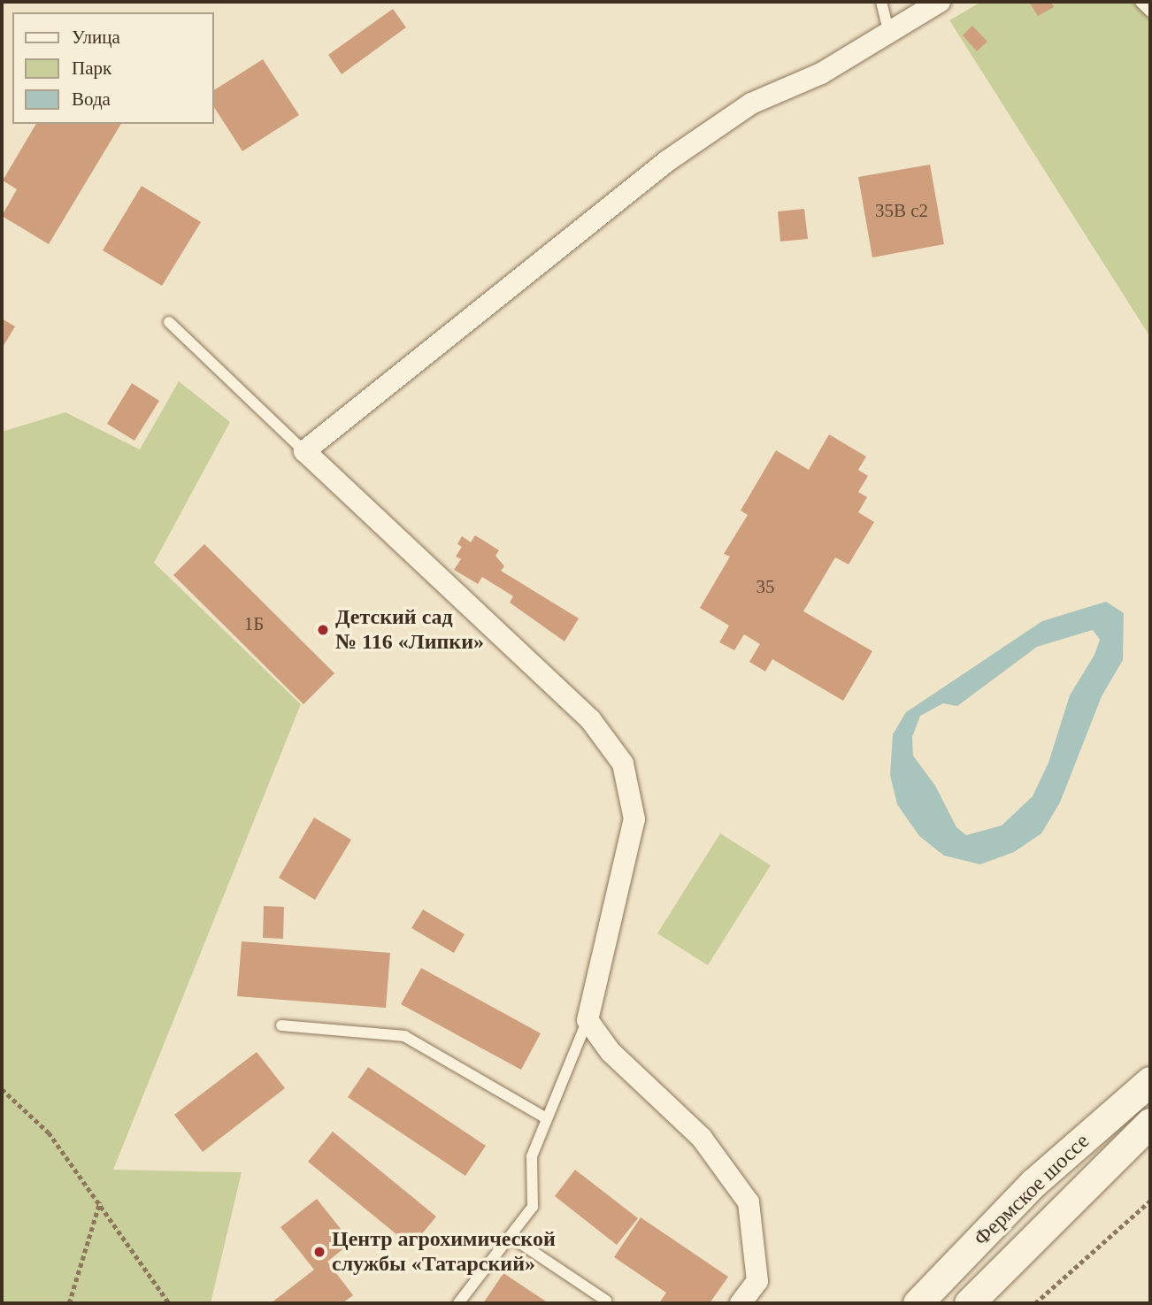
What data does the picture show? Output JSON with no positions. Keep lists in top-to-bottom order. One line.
{"streets":{"main road":["Фермское шоссе"]},"places":["Детский сад № 116 «Липки»","Центр агрохимической службы «Татарский»"],"house_numbers":["35В с2","35","1Б"],"legend":["Улица","Парк","Вода"]}
